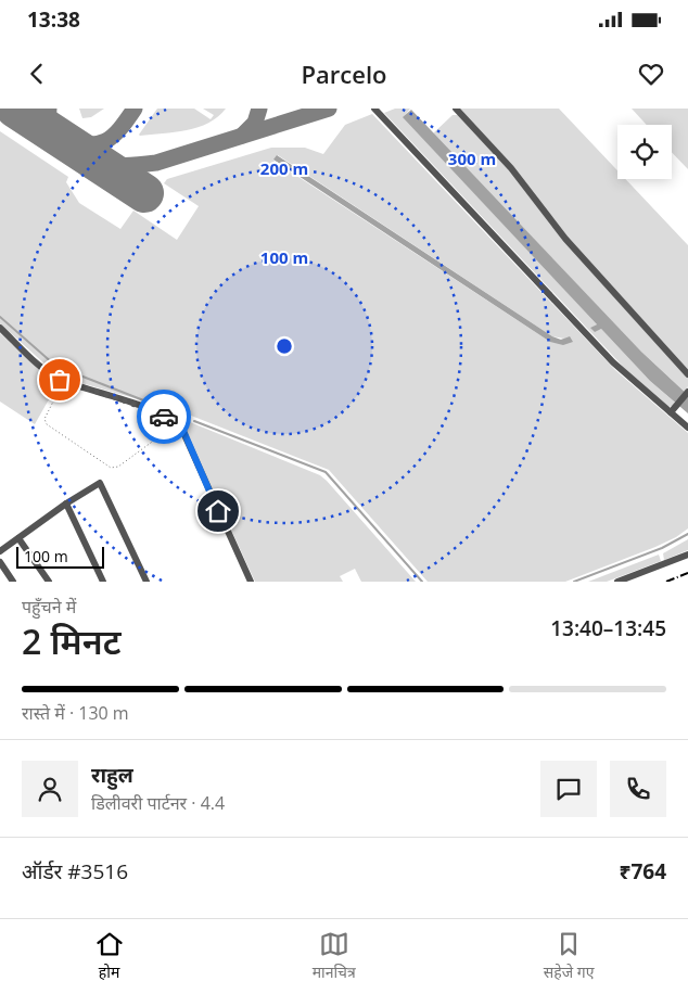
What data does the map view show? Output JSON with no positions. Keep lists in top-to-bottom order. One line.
{"scale_bar":"100 m","page":{"status":"13:38","header":"Parcelo","scale":"100 m","heading":["2 मिनट","पहुँचने में","13:40–13:45"],"panel":["राहुल","डिलीवरी पार्टनर · 4.4","ऑर्डर #3516","₹764"],"bar":"रास्ते में · 130 m","tabs":["होम","मानचित्र","सहेजे गए"]},"rings":["300 m","200 m","100 m"]}
